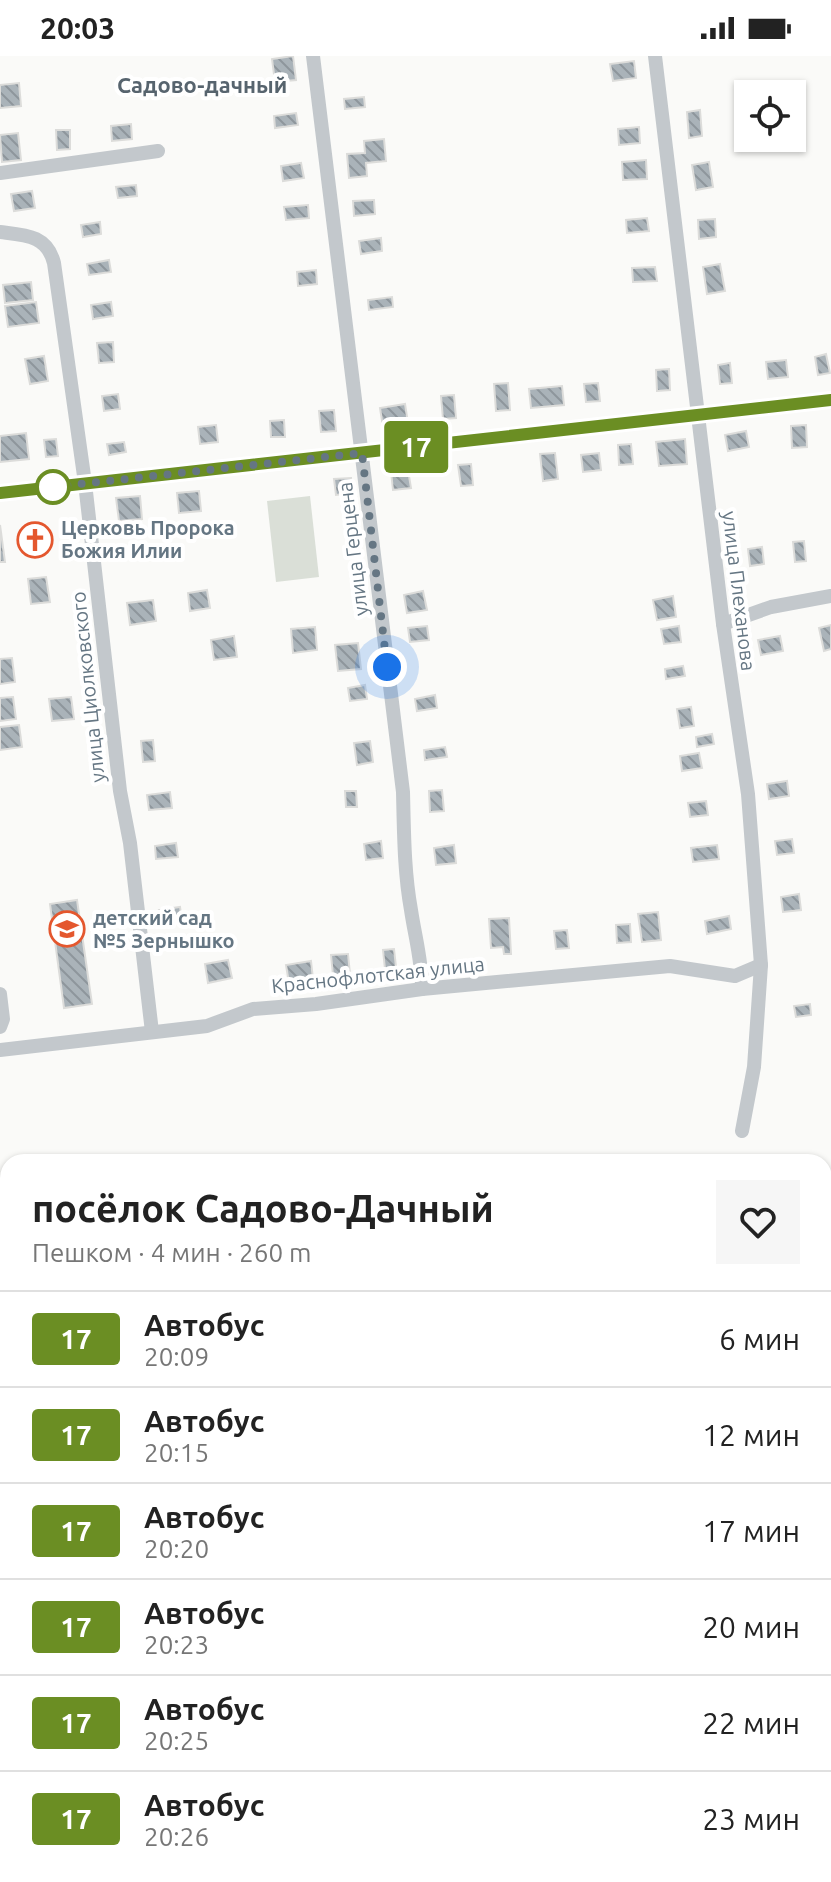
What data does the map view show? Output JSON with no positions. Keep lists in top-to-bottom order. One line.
{"streets":{"street":["улица Герцена","улица Плеханова","улица Циолковского","Краснофлотская улица"]},"crossings":[["улица Герцена","Краснофлотская улица"],["улица Плеханова","Краснофлотская улица"],["улица Циолковского","Краснофлотская улица"]],"districts":["Садово-дачный"],"places":{"church":["Церковь Пророка Божия Илии"],"school or university":["детский сад №5 Зернышко"]},"lines":["bus line 17"],"page":{"status":"20:03","on_map":"17","heading":["посёлок Садово-Дачный","Пешком · 4 мин · 260 m"],"list":[{"mark":"17","name":"Автобус","note":"20:09","value":"6 мин"},{"mark":"17","name":"Автобус","note":"20:15","value":"12 мин"},{"mark":"17","name":"Автобус","note":"20:20","value":"17 мин"},{"mark":"17","name":"Автобус","note":"20:23","value":"20 мин"},{"mark":"17","name":"Автобус","note":"20:25","value":"22 мин"},{"mark":"17","name":"Автобус","note":"20:26","value":"23 мин"}]}}
